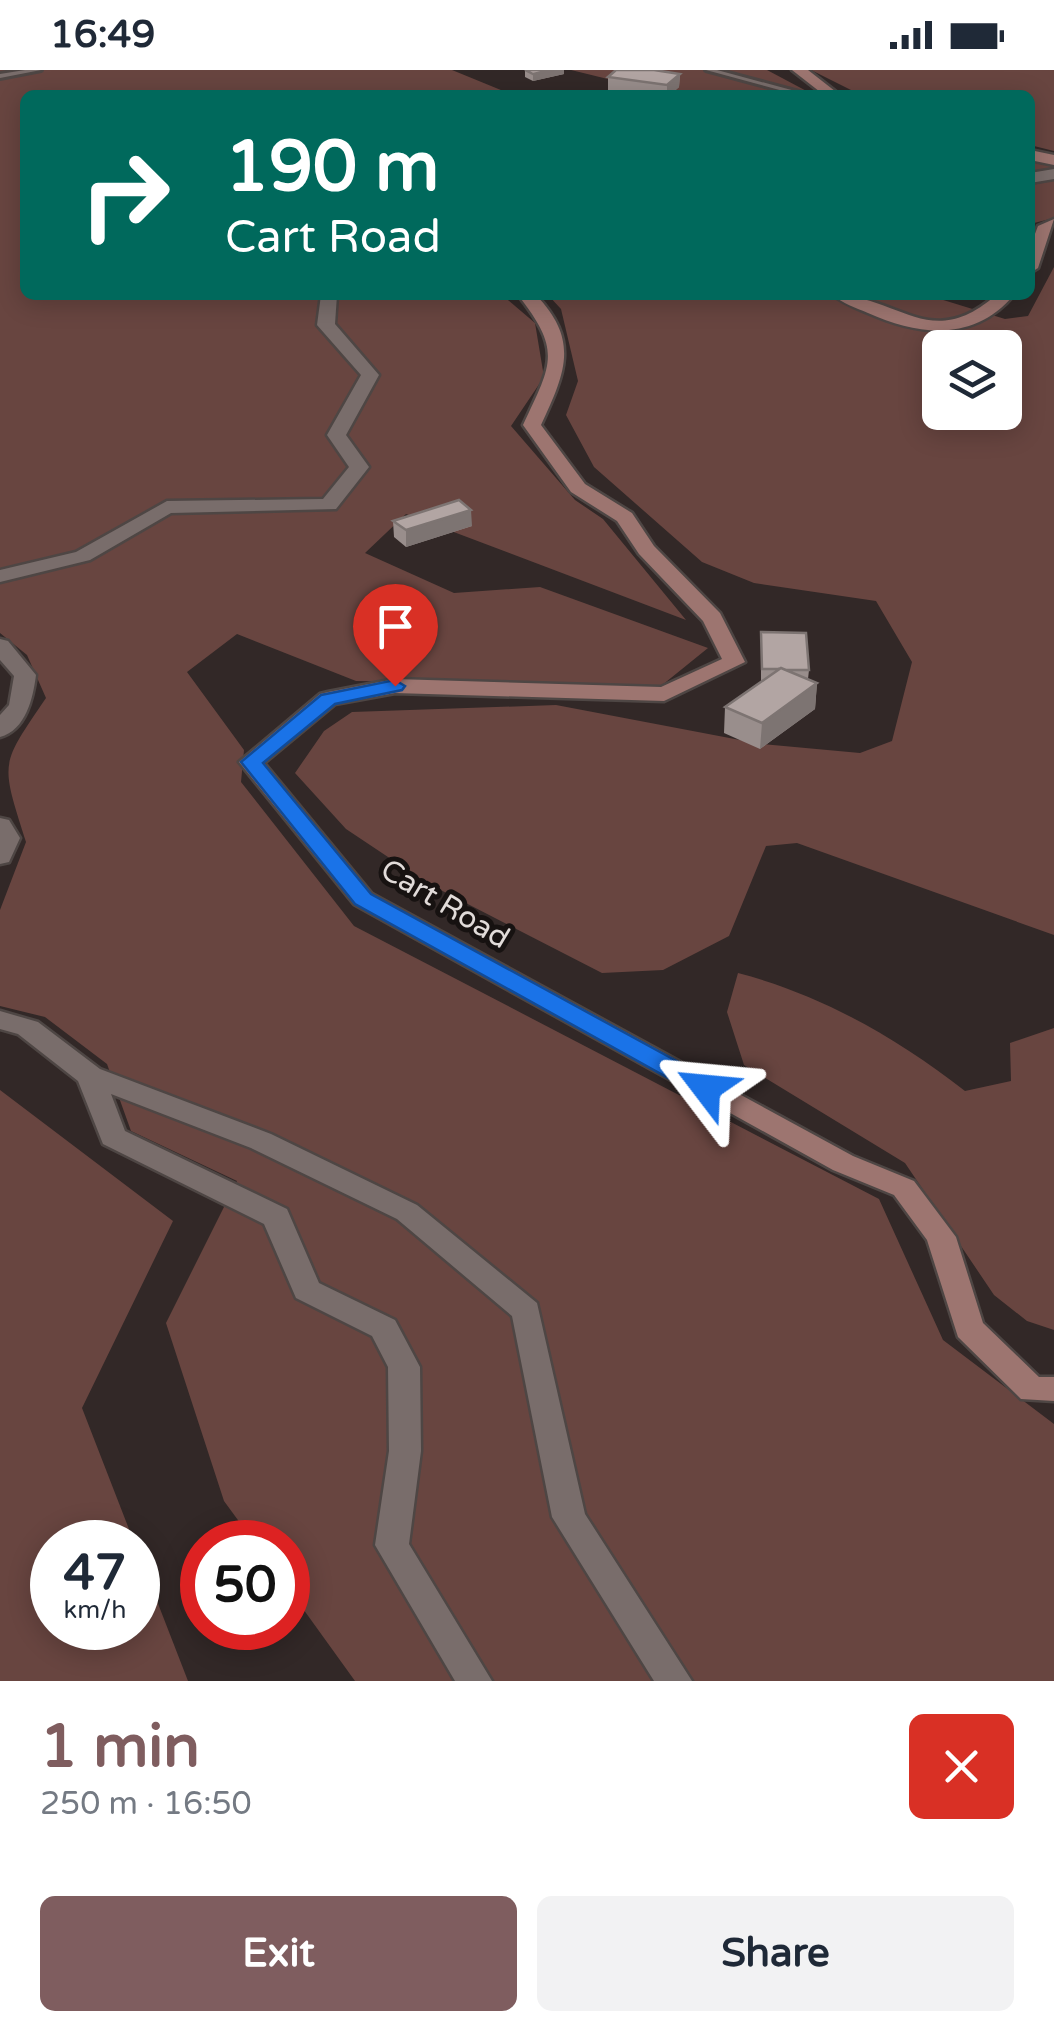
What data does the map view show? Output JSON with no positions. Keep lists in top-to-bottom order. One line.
{"streets":{"main road":["Cart Road"]},"page":{"status":"16:49","turn":["190 m","Cart Road"],"speed":"47 km/h","limit":"50","heading":["1 min","250 m · 16:50"],"buttons":["Exit","Share"]}}
